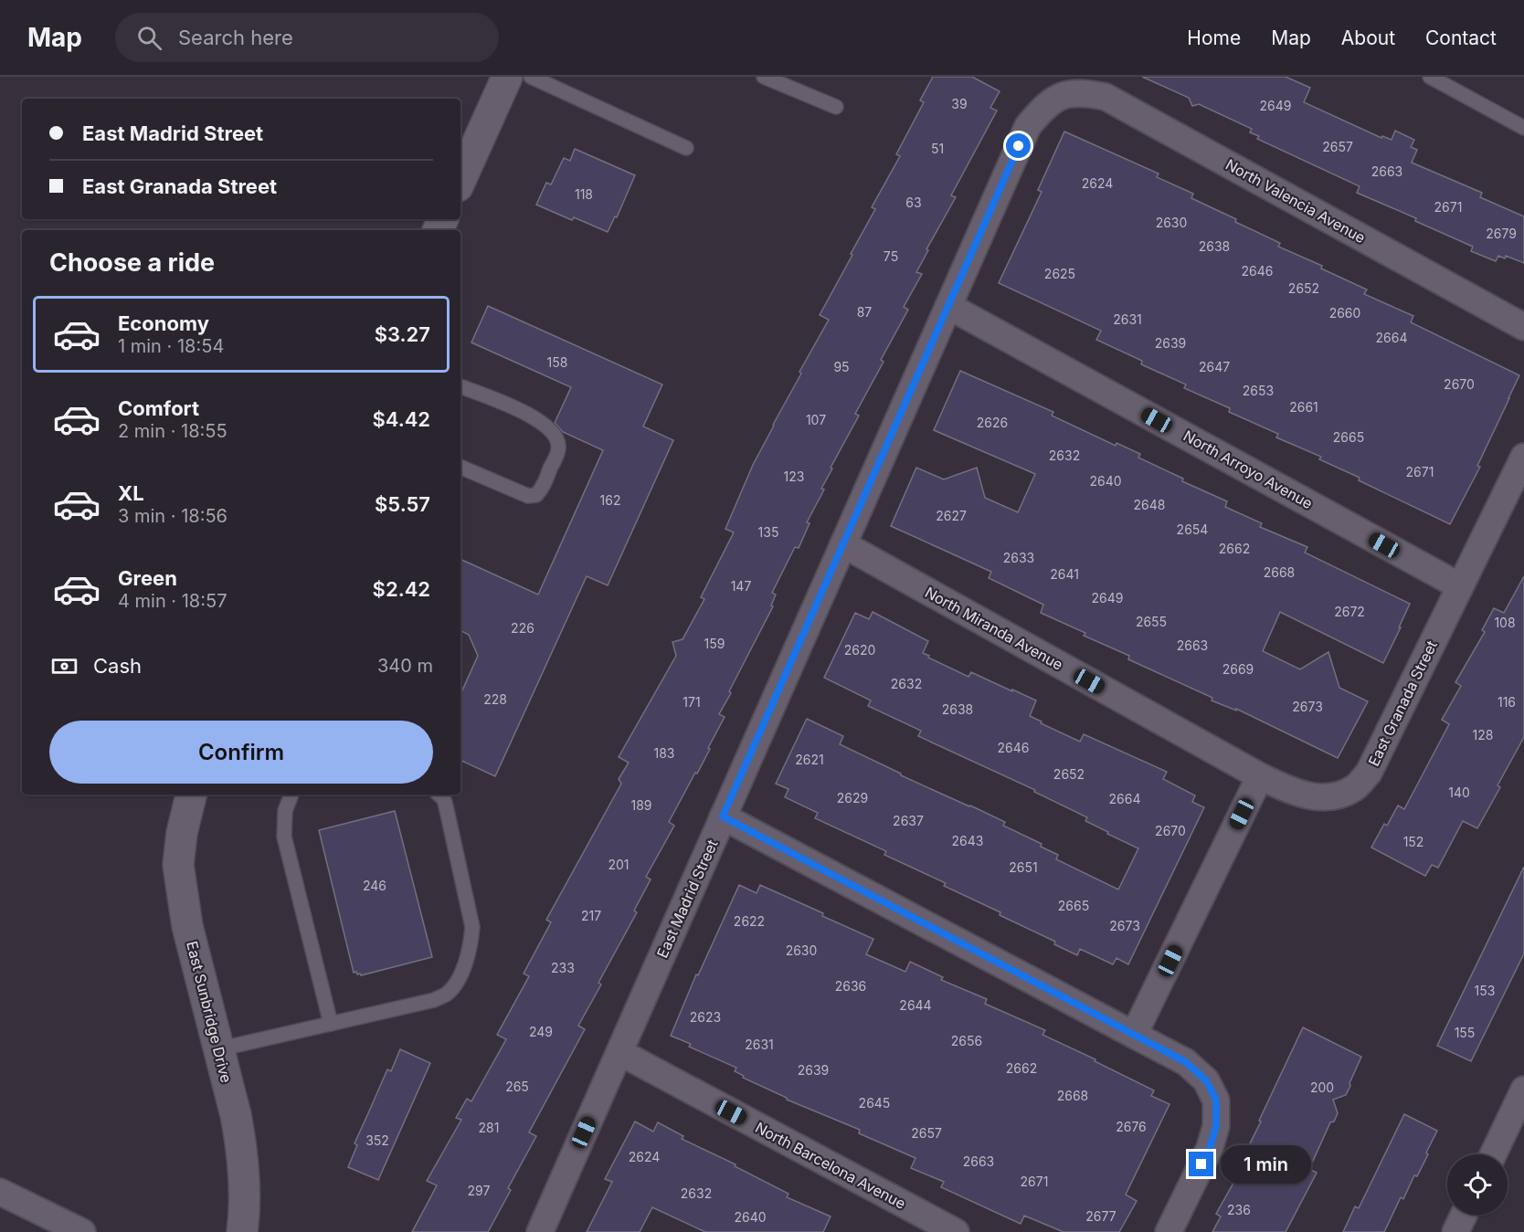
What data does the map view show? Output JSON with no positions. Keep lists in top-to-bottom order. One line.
{"streets":{"street":["North Valencia Avenue","North Arroyo Avenue","North Miranda Avenue","East Granada Street","East Madrid Street","East Sunbridge Drive","North Barcelona Avenue"]},"crossings":[["North Valencia Avenue","East Madrid Street"],["North Arroyo Avenue","East Granada Street"],["North Arroyo Avenue","East Madrid Street"],["North Miranda Avenue","East Granada Street"],["North Miranda Avenue","East Madrid Street"],["East Madrid Street","North Barcelona Avenue"]],"house_numbers":["39","2649","2657","51","2663","2624","118","63","2671","2630","2679","2638","75","2646","2625","2652","87","2660","2631","2664","2639","158","95","2647","2670","2653","2661","107","2626","2665","2632","2671","123","2640","162","2648","2627","2654","135","2662","2633","2668","2641","147","2649","2672","2655","108","226","159","2663","2620","2669","2632","228","171","116","2673","2638","128","2646","183","2621","2652","140","2629","2664","189","2637","2670","2643","152","201","2651","246","2665","217","2622","2673","2630","233","2636","153","2644","2623","249","155","2656","2631","2662","2639","265","200","2668","2645","2676","281","2657","352","2624","2663","2671","297","2632","236","2677","2640"],"page":{"header":"Map","search":"Search here","nav":["Home","Map","About","Contact"],"banner":["East Madrid Street","East Granada Street"],"heading":"Choose a ride","list":[{"name":"Economy","note":"1 min · 18:54","value":"$3.27"},{"name":"Comfort","note":"2 min · 18:55","value":"$4.42"},{"name":"XL","note":"3 min · 18:56","value":"$5.57"},{"name":"Green","note":"4 min · 18:57","value":"$2.42"}],"pay":["Cash","340 m"],"buttons":"Confirm","bubble":"1 min"}}
